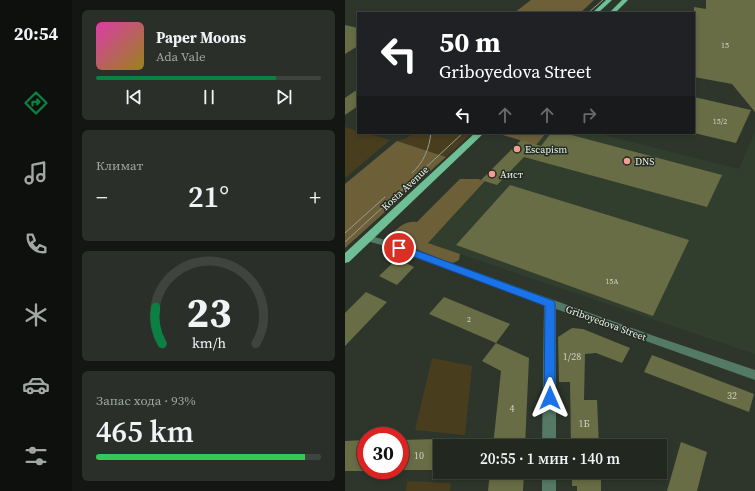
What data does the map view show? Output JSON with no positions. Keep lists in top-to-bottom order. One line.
{"streets":{"main road":["Kosta Avenue"],"street":["Griboyedova Street"]},"crossings":[["Kosta Avenue","Griboyedova Street"]],"places":["Escapism","DNS","Аист"],"house_numbers":["15","15/2","15А","2","1/28","32","4","1Б","10"],"page":{"tabs":"20:54","turn":["50 m","Griboyedova Street"],"song":["Paper Moons","Ada Vale"],"tile":["Климат",["Запас хода · 93%","465 km"]],"heat":["−","21°","+"],"limit":"30","trip":"20:55 · 1 мин · 140 m","gauge":["23","km/h"]}}
